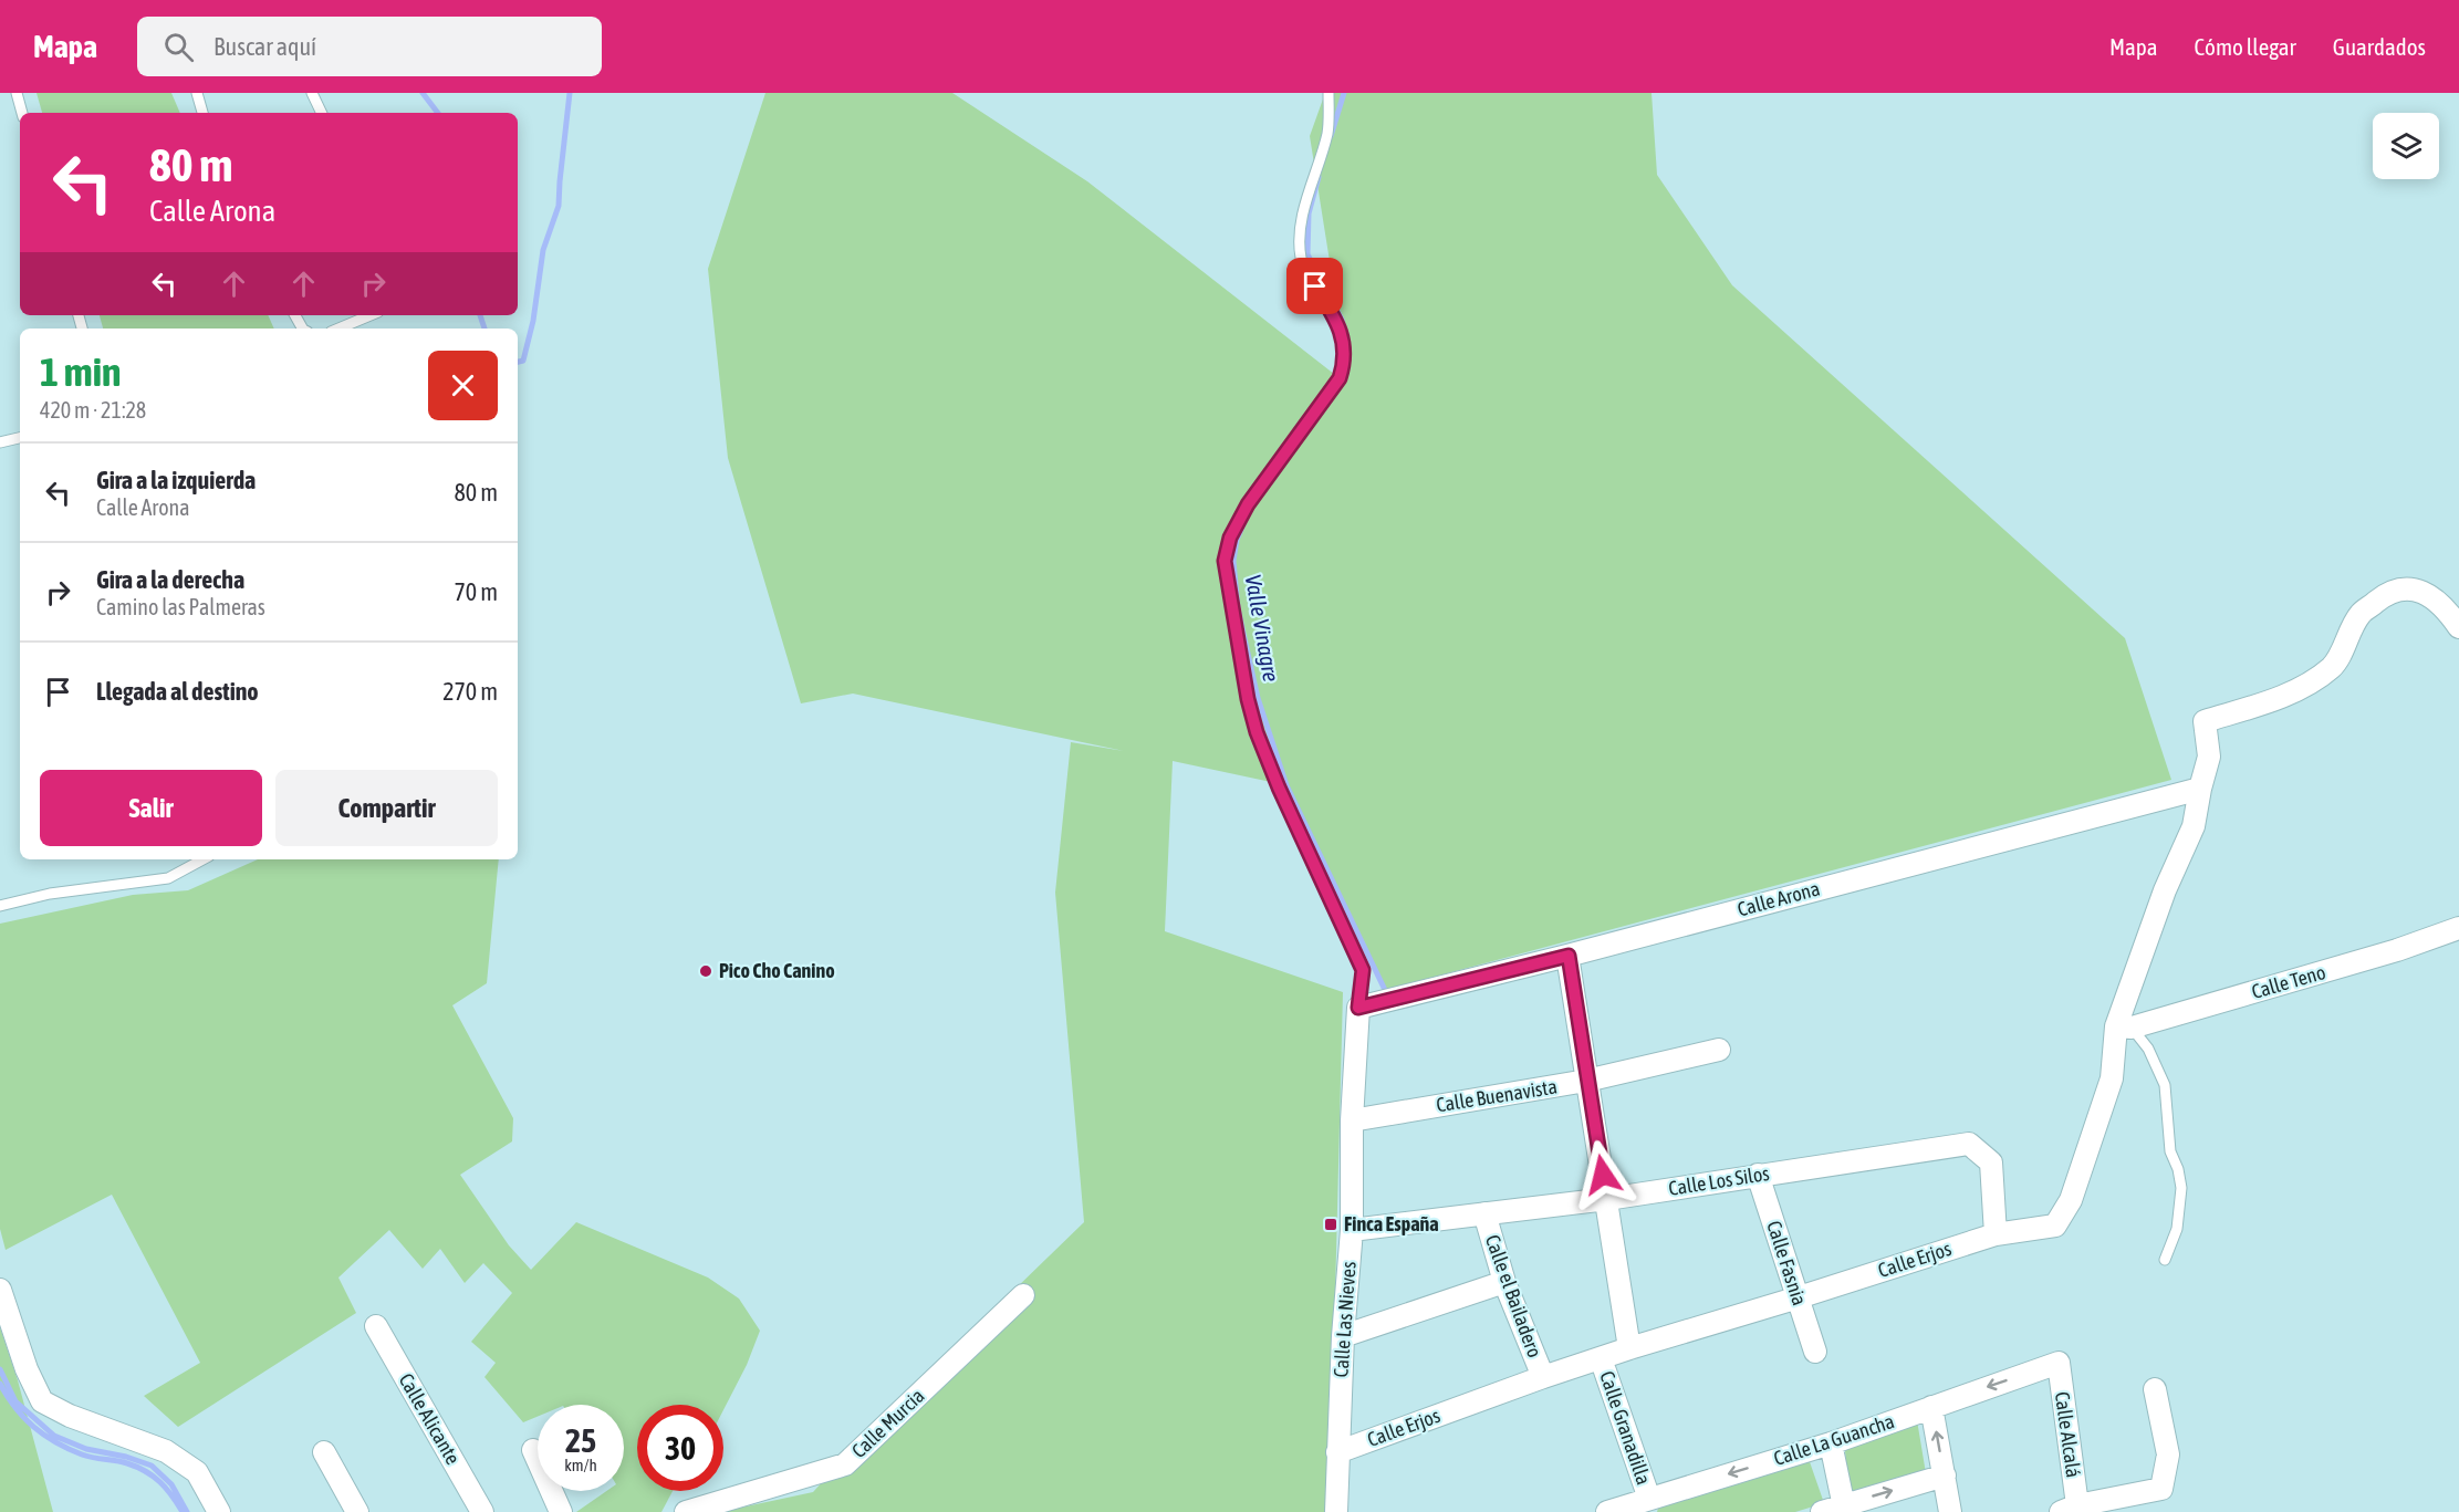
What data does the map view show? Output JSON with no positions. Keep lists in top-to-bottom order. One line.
{"streets":{"street":["Calle Arona","Calle Teno","Calle Buenavista","Calle Los Silos","Calle Erjos","Calle Fasnia","Calle el Bailadero","Calle Las Nieves","Calle Alicante","Calle Murcia","Calle Granadilla","Calle Alcalá","Calle La Guancha"]},"crossings":[["Calle Arona","Calle Erjos"],["Calle Arona","Calle Las Nieves"],["Calle Arona","Calle Granadilla"],["Calle Teno","Calle Erjos"],["Calle Buenavista","Calle Las Nieves"],["Calle Buenavista","Calle Granadilla"],["Calle Los Silos","Calle Erjos"],["Calle Los Silos","Calle Fasnia"],["Calle Los Silos","Calle el Bailadero"],["Calle Los Silos","Calle Las Nieves"],["Calle Los Silos","Calle Granadilla"],["Calle Erjos","Calle Fasnia"],["Calle Erjos","Calle el Bailadero"],["Calle Erjos","Calle Las Nieves"],["Calle Erjos","Calle Granadilla"],["Calle Granadilla","Calle La Guancha"],["Calle Alcalá","Calle La Guancha"]],"one_way":["Calle La Guancha"],"water":["Valle Vinagre"],"places":{"other":["Pico Cho Canino"],"transit":["Finca España"]},"page":{"header":"Mapa","search":"Buscar aquí","nav":["Mapa","Cómo llegar","Guardados"],"turn":["80 m","Calle Arona"],"heading":["1 min","420 m · 21:28"],"list":[{"name":"Gira a la izquierda","note":"Calle Arona","value":"80 m"},{"name":"Gira a la derecha","note":"Camino las Palmeras","value":"70 m"},{"name":"Llegada al destino","value":"270 m"}],"buttons":["Salir","Compartir"],"speed":"25 km/h","limit":"30"}}
